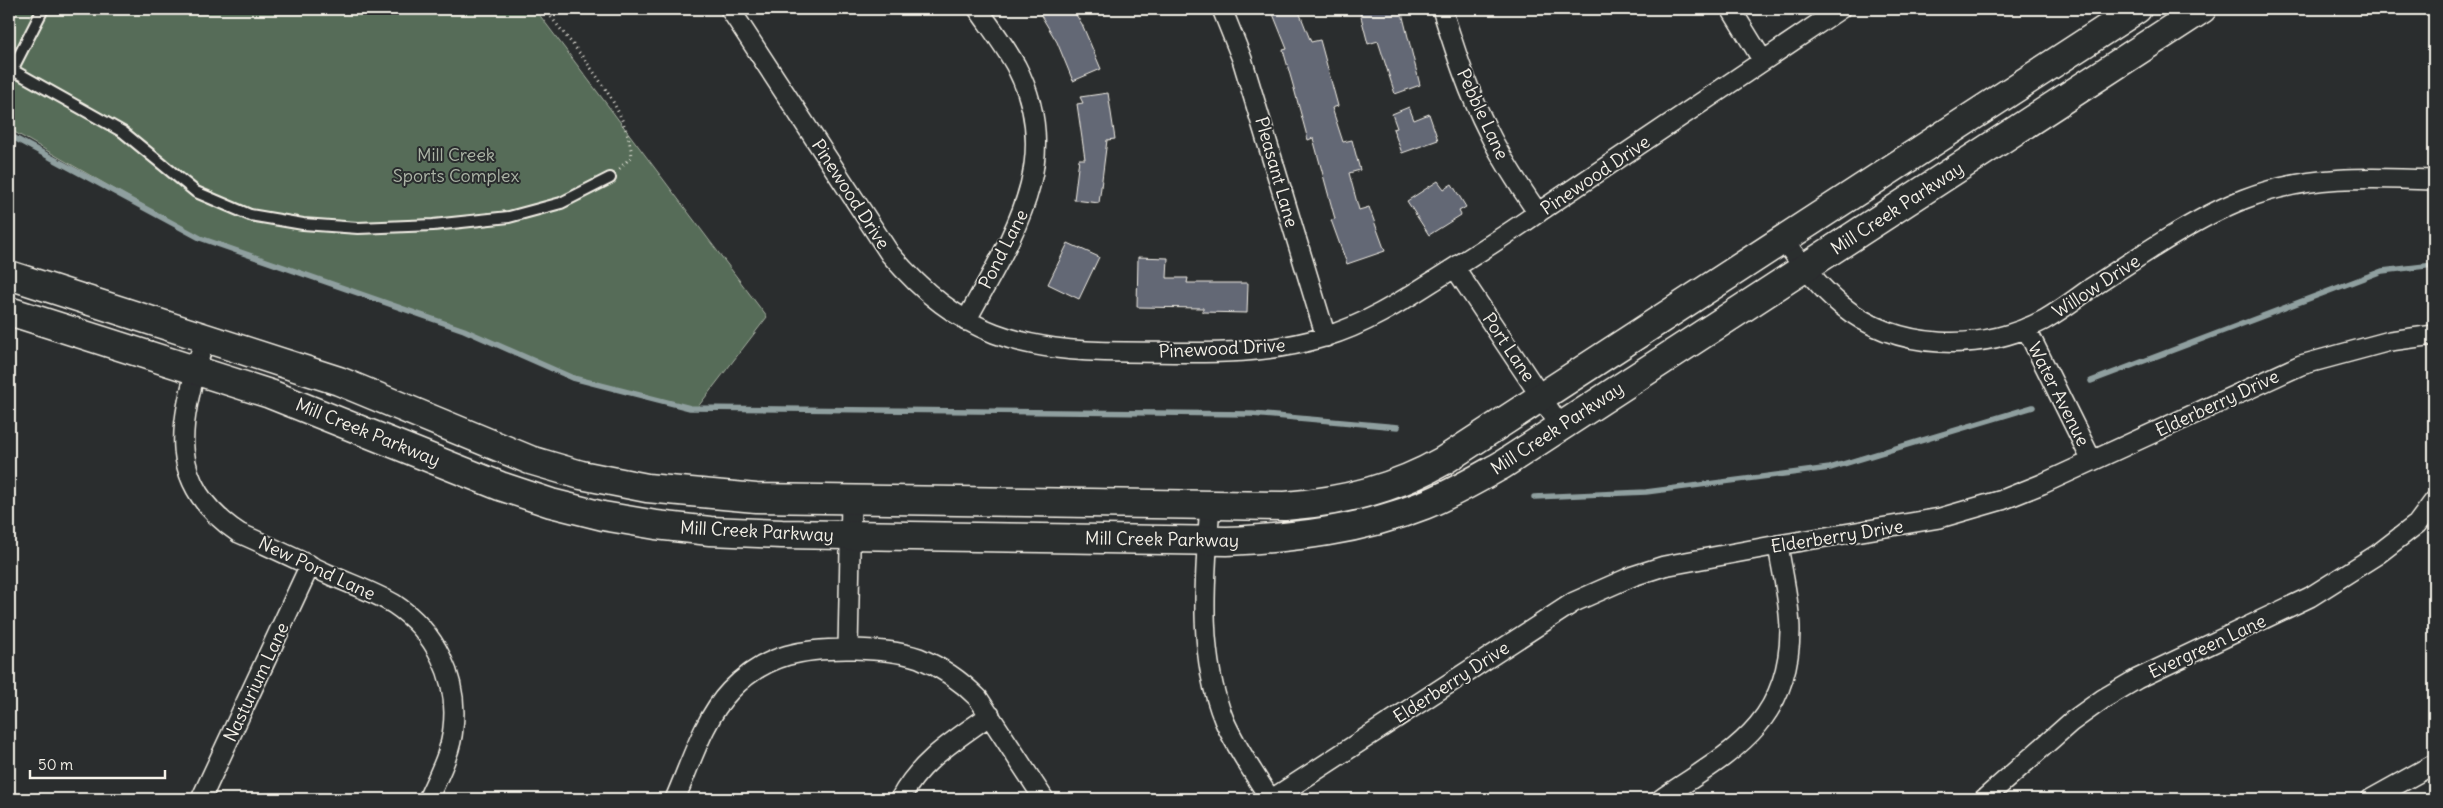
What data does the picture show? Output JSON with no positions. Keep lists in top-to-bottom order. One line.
{"streets":{"main road":["Mill Creek Parkway"],"street":["Pebble Lane","Pleasant Lane","Pinewood Drive","Pond Lane","Willow Drive","Port Lane","Water Avenue","Elderberry Drive","New Pond Lane","Evergreen Lane","Nasturium Lane"]},"crossings":[["Pebble Lane","Pinewood Drive"],["Pleasant Lane","Pinewood Drive"],["Pinewood Drive","Pond Lane"],["Pinewood Drive","Port Lane"],["Mill Creek Parkway","Willow Drive"],["Mill Creek Parkway","Port Lane"],["Mill Creek Parkway","Elderberry Drive"],["Mill Creek Parkway","New Pond Lane"],["Willow Drive","Water Avenue"],["Water Avenue","Elderberry Drive"],["New Pond Lane","Nasturium Lane"]],"parks":["Mill Creek Sports Complex"],"scale_bar":"50 m"}
